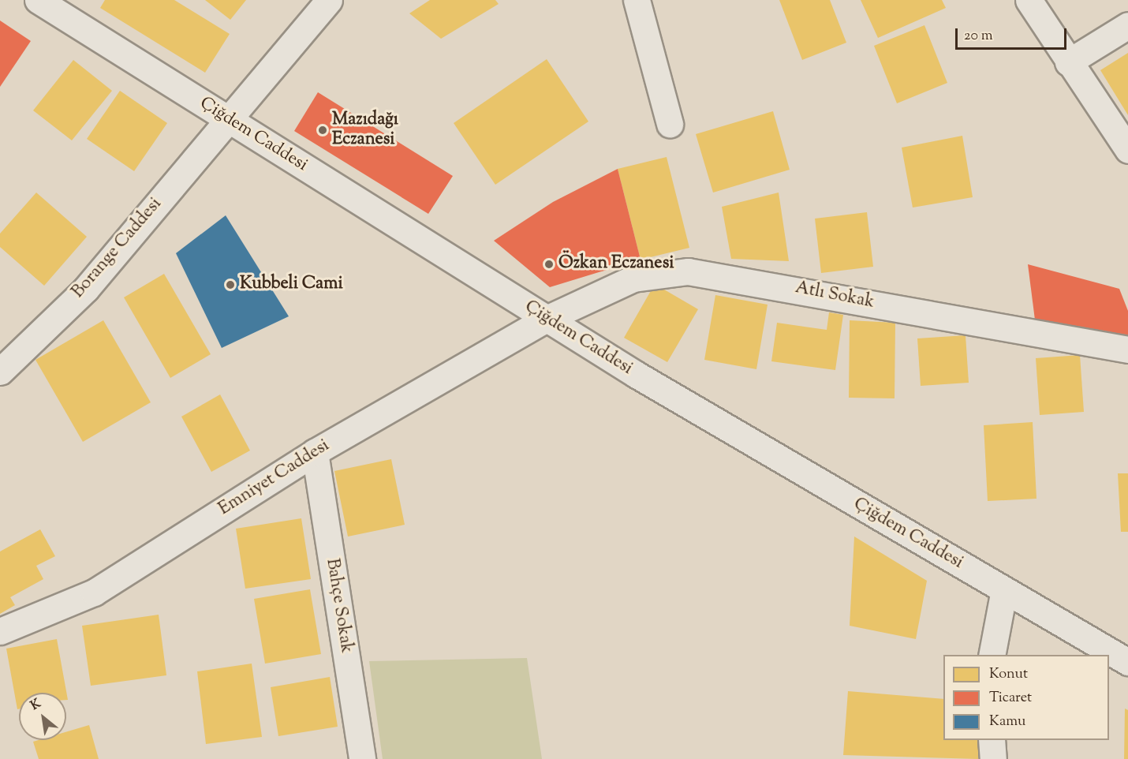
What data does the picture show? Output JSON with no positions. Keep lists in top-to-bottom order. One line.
{"streets":{"street":["Çiğdem Caddesi","Borange Caddesi","Atlı Sokak","Emniyet Caddesi","Bahçe Sokak"]},"crossings":[["Çiğdem Caddesi","Borange Caddesi"],["Çiğdem Caddesi","Atlı Sokak"],["Çiğdem Caddesi","Emniyet Caddesi"],["Atlı Sokak","Emniyet Caddesi"],["Emniyet Caddesi","Bahçe Sokak"]],"places":["Mazıdağı Eczanesi","Özkan Eczanesi","Kubbeli Cami"],"legend":["Konut","Ticaret","Kamu"],"scale_bar":"20 m","north":"top left"}
